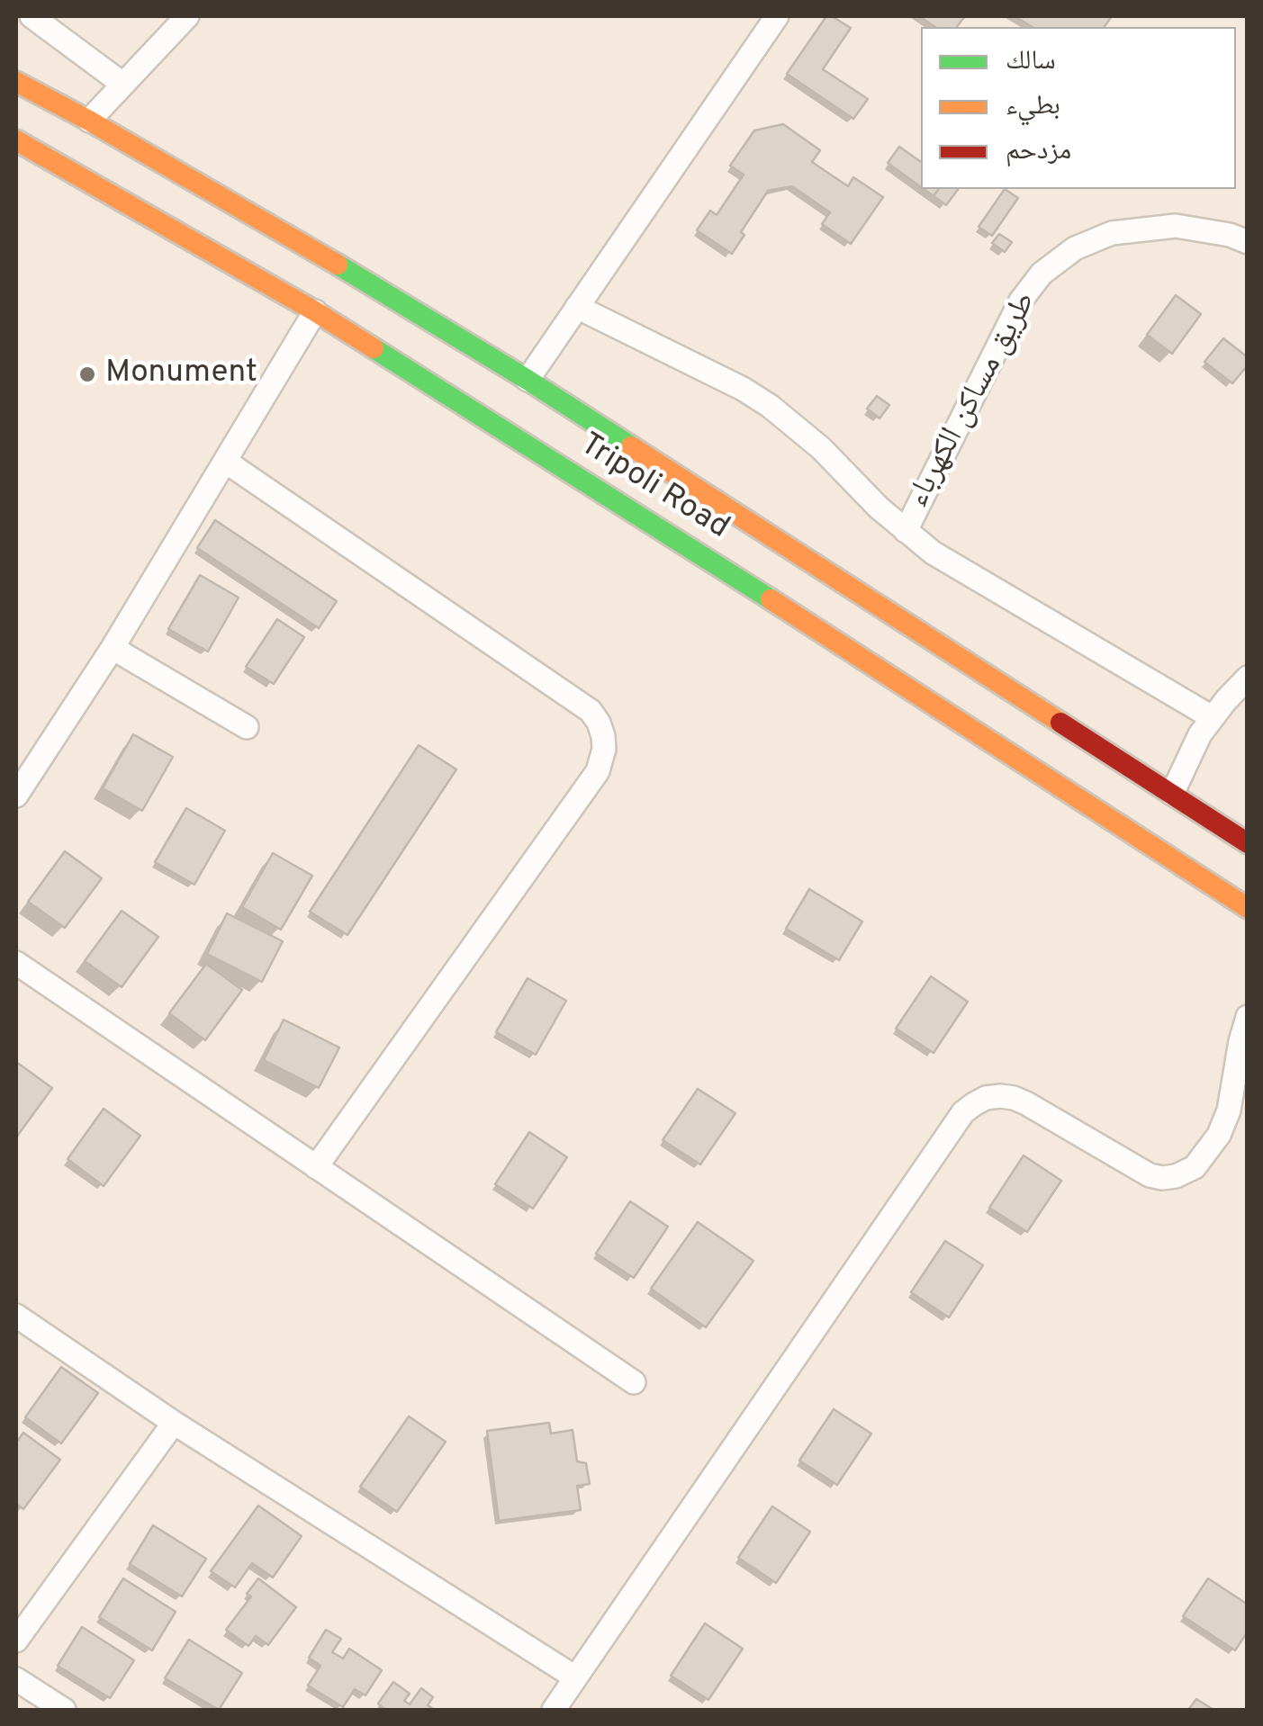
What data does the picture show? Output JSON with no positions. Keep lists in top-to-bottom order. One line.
{"streets":{"highway":["Tripoli Road"],"street":["طريق مساكن الكهرباء"]},"places":["Monument"],"legend":["سالك","بطيء","مزدحم"]}
